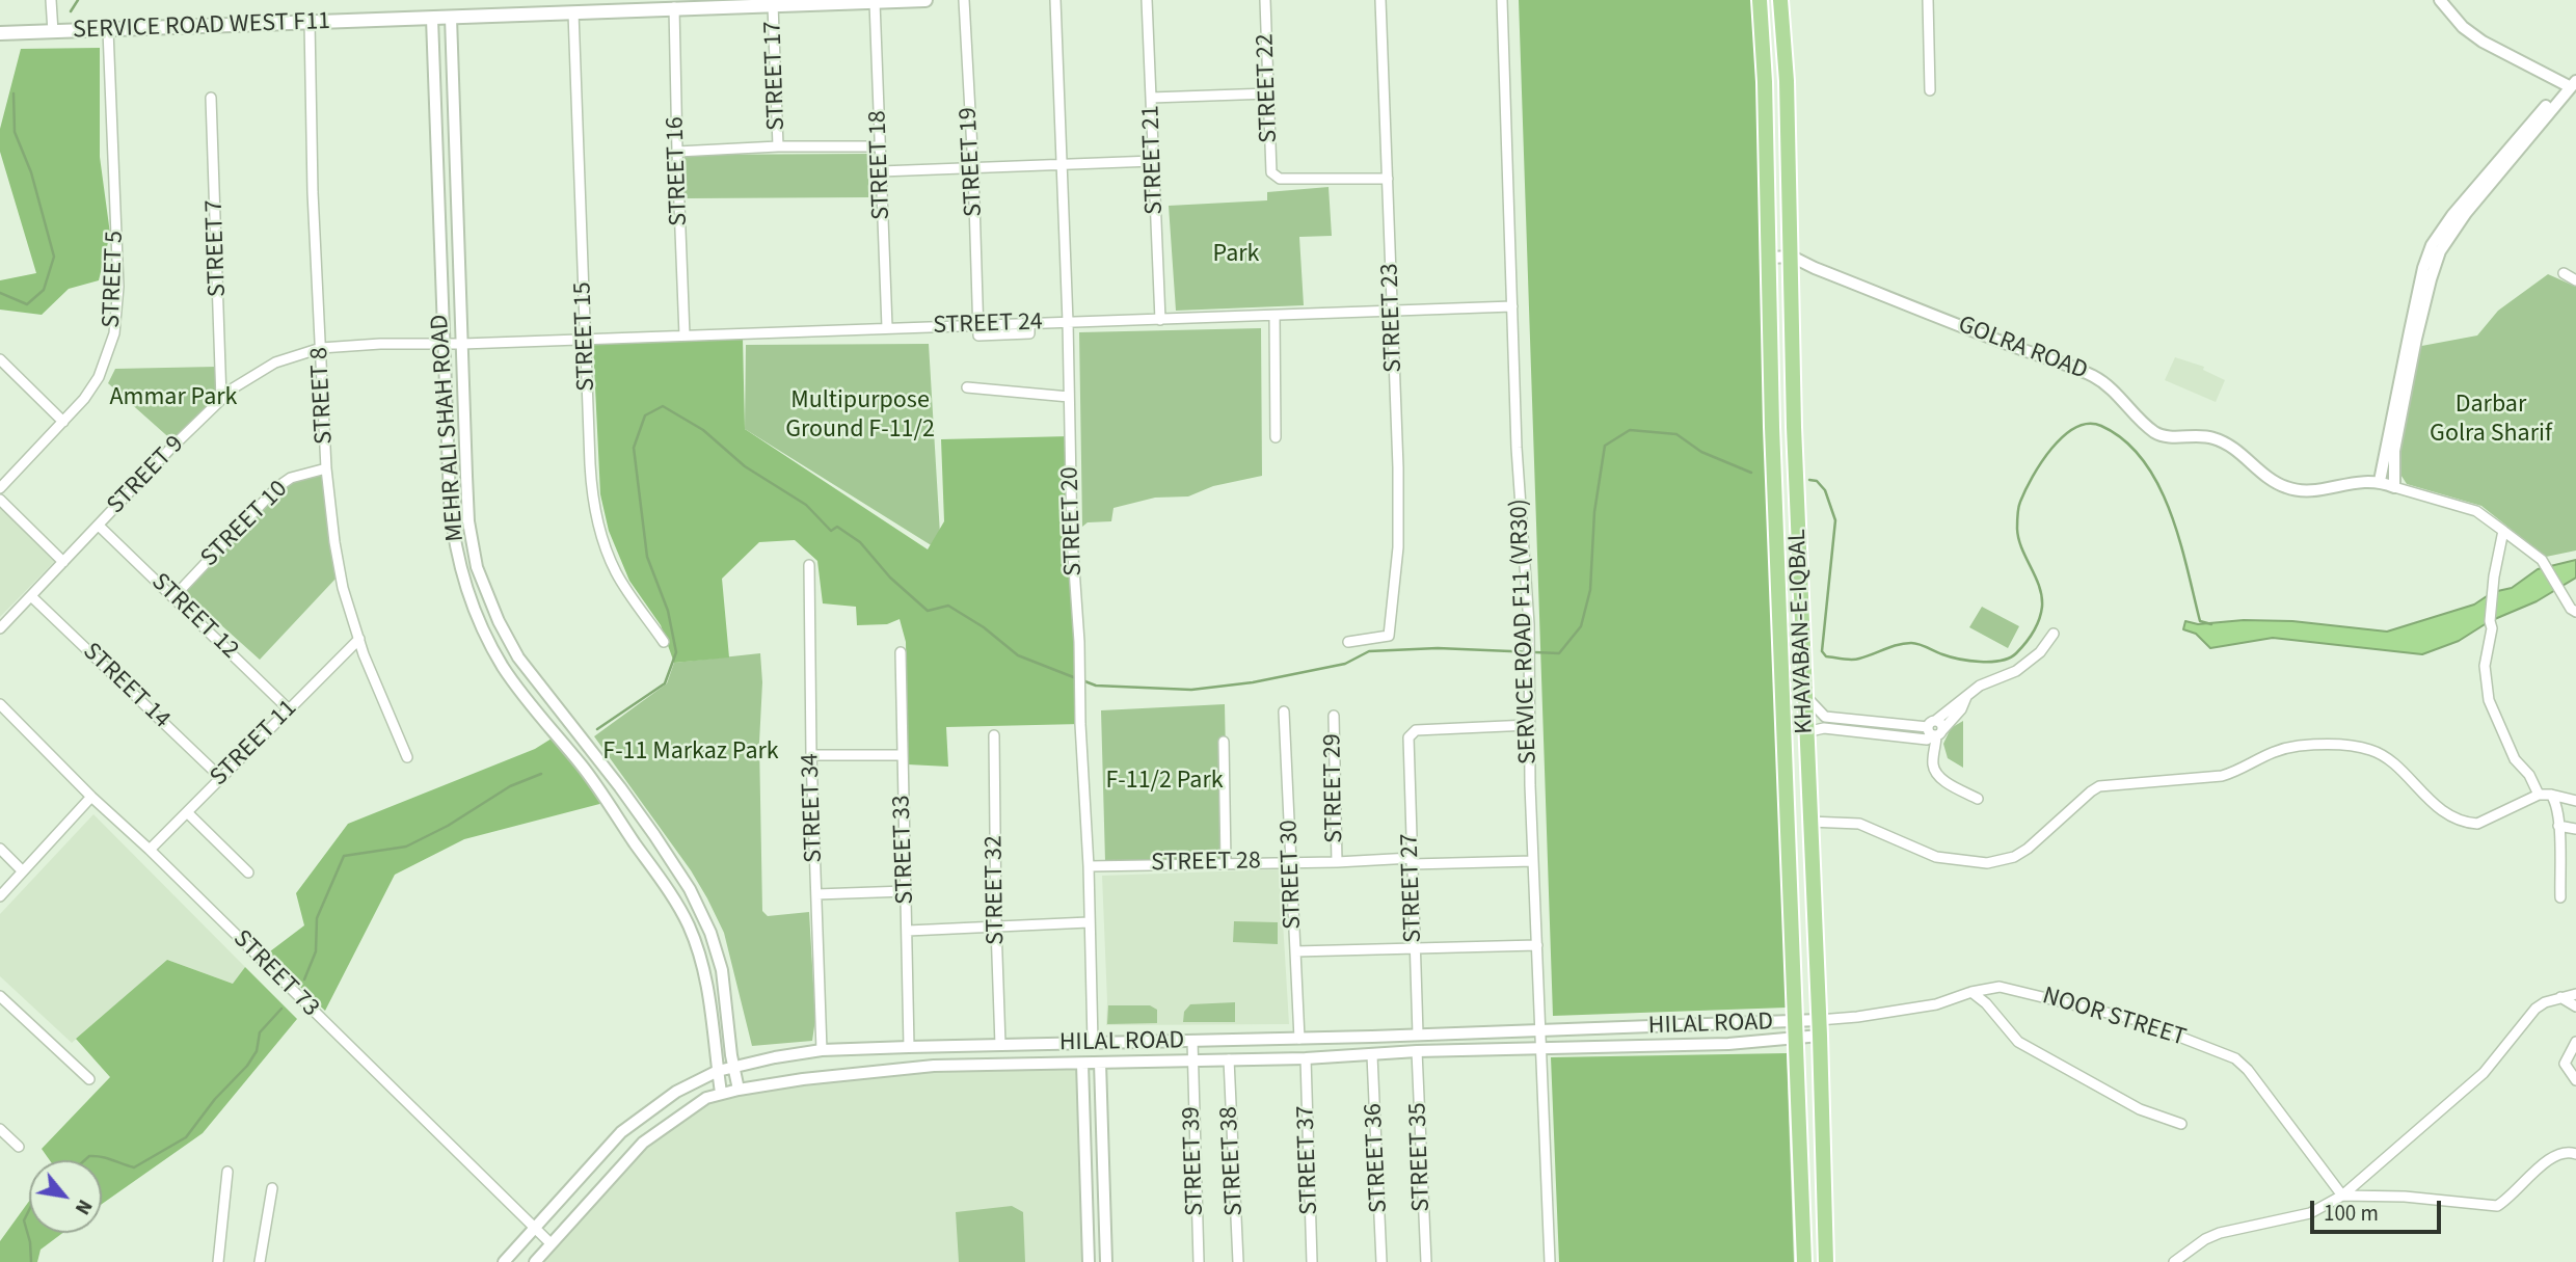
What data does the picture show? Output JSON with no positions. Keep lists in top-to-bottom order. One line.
{"streets":{"main road":["SERVICE ROAD WEST F11","KHAYABAN-E-IQBAL"],"street":["STREET 17","STREET 22","STREET 21","STREET 19","STREET 18","STREET 16","STREET 7","STREET 5","STREET 23","STREET 24","STREET 15","GOLRA ROAD","STREET 8","MEHR ALI SHAH ROAD","STREET 9","STREET 20","STREET 10","STREET 12","SERVICE ROAD F11 (VR30)","STREET 14","STREET 11","STREET 29","STREET 34","STREET 33","STREET 28","STREET 30","STREET 27","STREET 32","STREET 73","NOOR STREET","HILAL ROAD","STREET 35","STREET 36","STREET 37","STREET 39","STREET 38"]},"crossings":[["SERVICE ROAD WEST F11","STREET 17"],["SERVICE ROAD WEST F11","STREET 18"],["SERVICE ROAD WEST F11","STREET 16"],["SERVICE ROAD WEST F11","STREET 5"],["SERVICE ROAD WEST F11","STREET 15"],["SERVICE ROAD WEST F11","STREET 8"],["SERVICE ROAD WEST F11","MEHR ALI SHAH ROAD"],["STREET 22","STREET 23"],["STREET 21","STREET 24"],["STREET 19","STREET 24"],["STREET 18","STREET 24"],["STREET 16","STREET 24"],["STREET 7","STREET 9"],["STREET 23","STREET 24"],["STREET 24","STREET 15"],["STREET 24","MEHR ALI SHAH ROAD"],["STREET 24","STREET 9"],["STREET 24","STREET 20"],["STREET 24","SERVICE ROAD F11 (VR30)"],["GOLRA ROAD","KHAYABAN-E-IQBAL"],["STREET 8","STREET 9"],["STREET 8","STREET 10"],["STREET 8","STREET 11"],["MEHR ALI SHAH ROAD","STREET 9"],["MEHR ALI SHAH ROAD","HILAL ROAD"],["STREET 9","STREET 12"],["STREET 9","STREET 14"],["STREET 20","STREET 28"],["STREET 20","HILAL ROAD"],["STREET 10","STREET 12"],["STREET 12","STREET 11"],["SERVICE ROAD F11 (VR30)","STREET 28"],["SERVICE ROAD F11 (VR30)","STREET 27"],["SERVICE ROAD F11 (VR30)","HILAL ROAD"],["KHAYABAN-E-IQBAL","NOOR STREET"],["KHAYABAN-E-IQBAL","HILAL ROAD"],["STREET 14","STREET 11"],["STREET 11","STREET 73"],["STREET 29","STREET 28"],["STREET 34","HILAL ROAD"],["STREET 33","HILAL ROAD"],["STREET 28","STREET 30"],["STREET 28","STREET 27"],["STREET 30","HILAL ROAD"],["STREET 27","HILAL ROAD"],["STREET 32","HILAL ROAD"],["STREET 73","HILAL ROAD"],["NOOR STREET","HILAL ROAD"],["HILAL ROAD","STREET 35"],["HILAL ROAD","STREET 36"],["HILAL ROAD","STREET 37"],["HILAL ROAD","STREET 39"],["HILAL ROAD","STREET 38"]],"parks":["Park","Ammar Park","Multipurpose Ground F-11/2","Darbar Golra Sharif","F-11 Markaz Park","F-11/2 Park"],"scale_bar":"100 m","north":"bottom right"}
